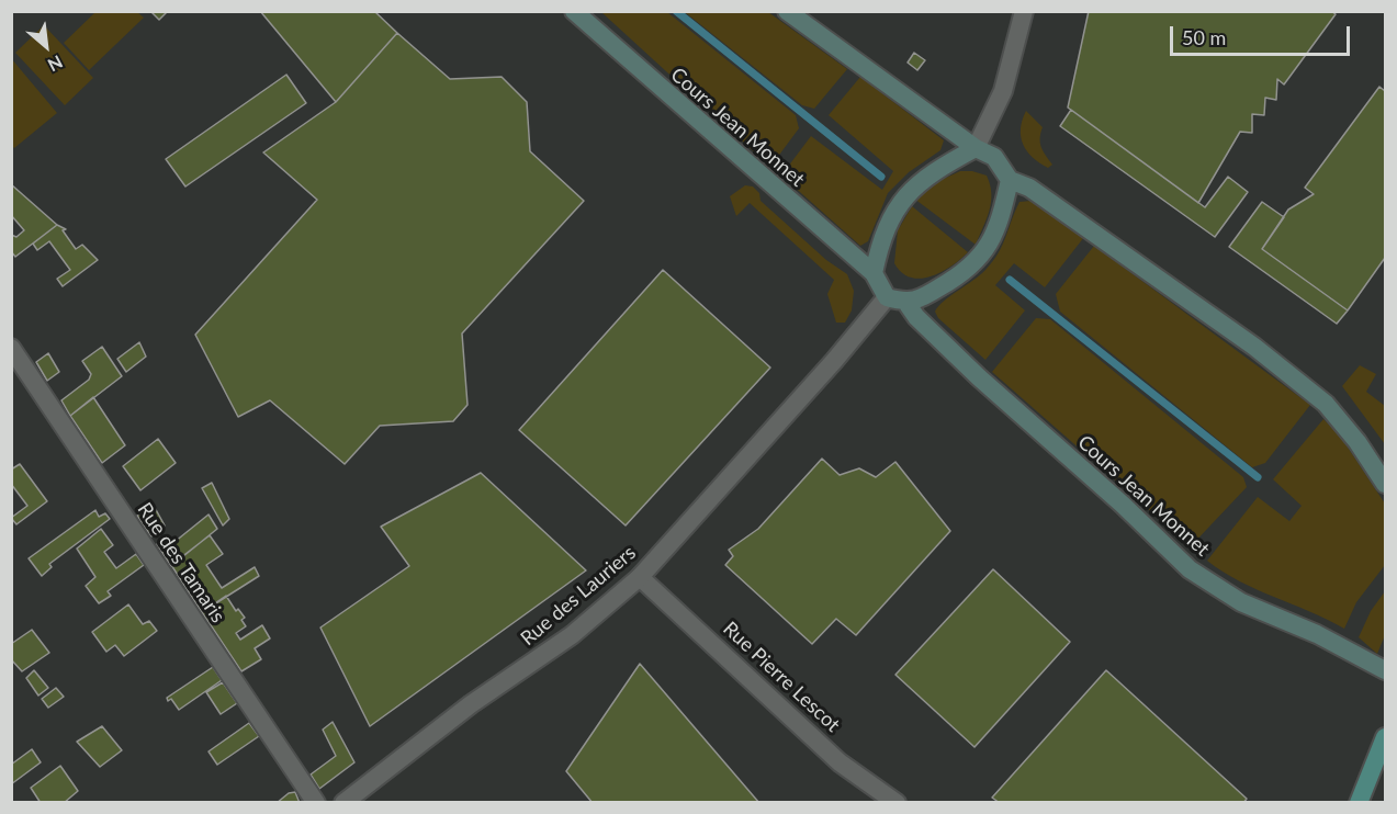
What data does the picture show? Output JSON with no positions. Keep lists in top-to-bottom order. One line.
{"streets":{"main road":["Cours Jean Monnet"],"street":["Rue des Tamaris","Rue des Lauriers","Rue Pierre Lescot"]},"crossings":[["Rue des Lauriers","Rue Pierre Lescot"]],"scale_bar":"50 m","north":"bottom right"}
